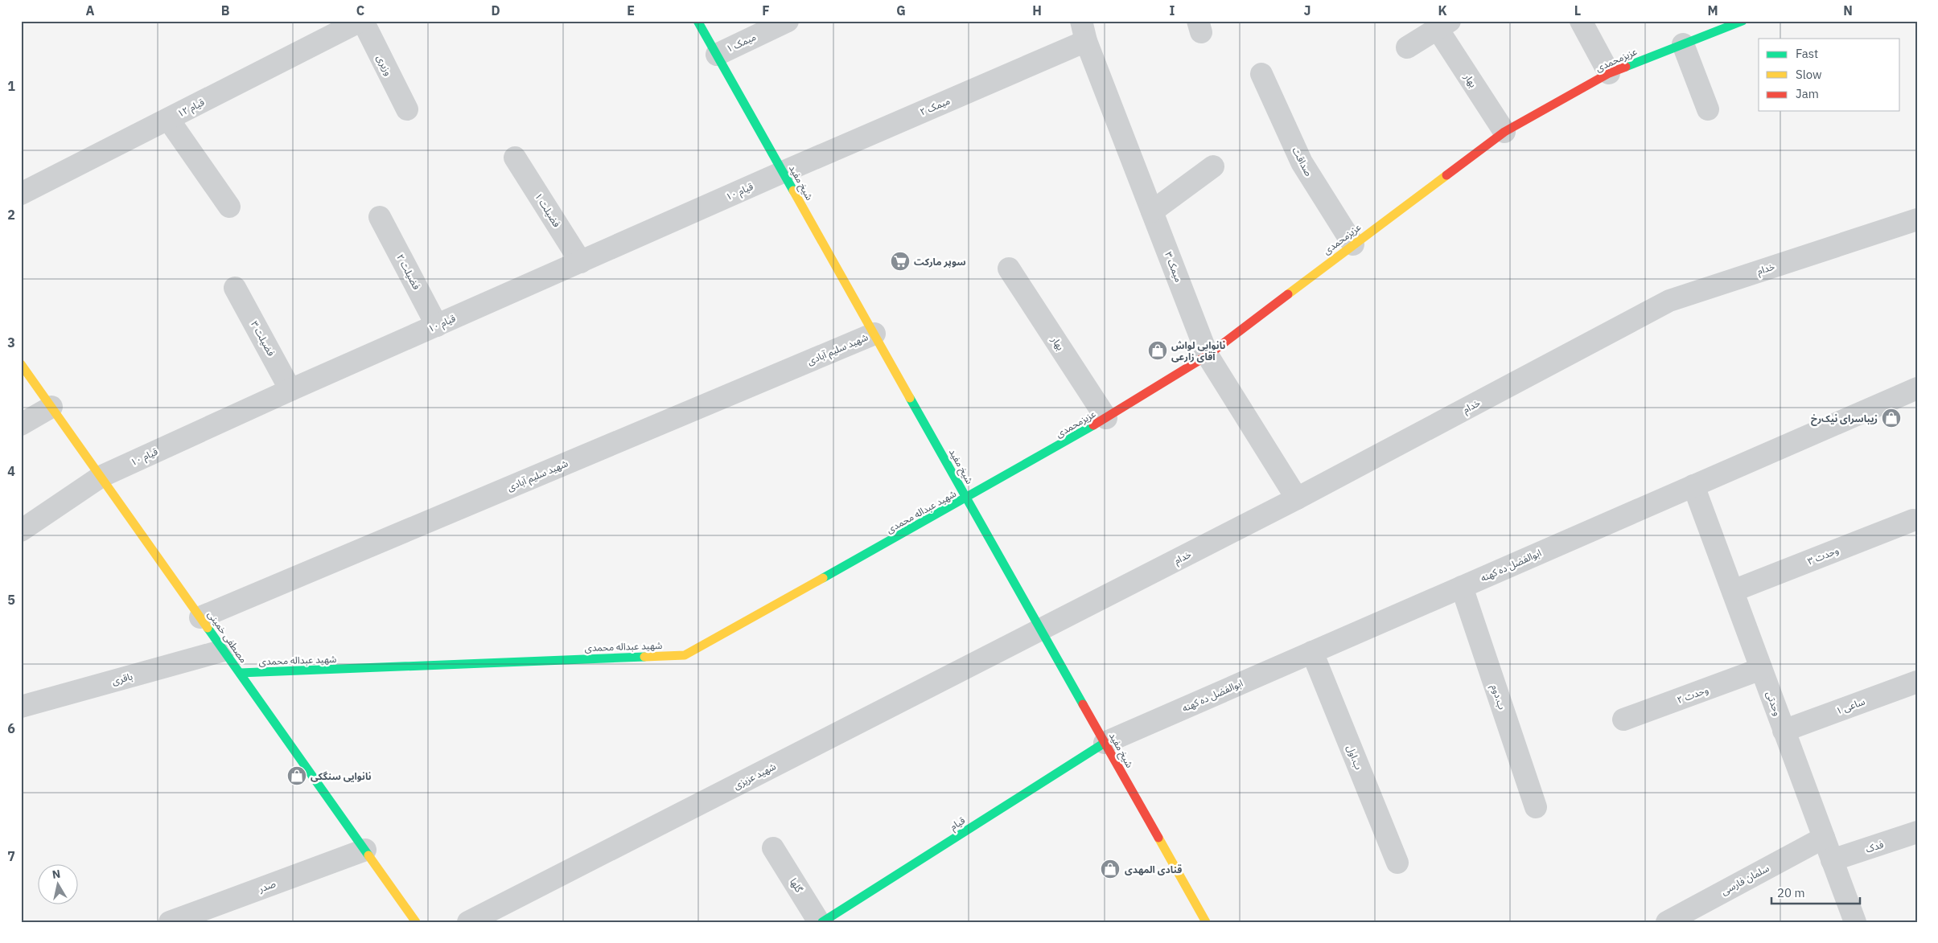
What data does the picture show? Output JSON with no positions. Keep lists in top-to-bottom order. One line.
{"streets":{"street":["میمک ۱","عزیزمحمدی","وزیری","بهار","میمک ۲","قیام ۱۲","صداقت","شیخ مفید","قیام ۱۰","فضیلت ۱","میمک ۳","خدام","فضیلت ۲","فضیلت ۳","شهید سلیم آبادی","شهید عبداله محمدی","وحدت ۳","ابوالفضل ده کهنه","مصطفی خمینی","باقری","وحدت ۲","ب.دوم","وحدتی","ساعی ۱","ب.اول","شهید عزیزی","قیام","فدک","سلمان فارسی","گلها","صدر"]},"crossings":[["میمک ۱","شیخ مفید"],["عزیزمحمدی","بهار"],["عزیزمحمدی","صداقت"],["عزیزمحمدی","شیخ مفید"],["عزیزمحمدی","میمک ۳"],["عزیزمحمدی","شهید عبداله محمدی"],["وزیری","قیام ۱۲"],["میمک ۲","شیخ مفید"],["میمک ۲","قیام ۱۰"],["میمک ۲","میمک ۳"],["شیخ مفید","قیام ۱۰"],["شیخ مفید","خدام"],["شیخ مفید","شهید سلیم آبادی"],["شیخ مفید","شهید عبداله محمدی"],["شیخ مفید","ابوالفضل ده کهنه"],["شیخ مفید","شهید عزیزی"],["شیخ مفید","قیام"],["قیام ۱۰","فضیلت ۱"],["قیام ۱۰","فضیلت ۲"],["قیام ۱۰","فضیلت ۳"],["قیام ۱۰","مصطفی خمینی"],["میمک ۳","خدام"],["خدام","شهید عزیزی"],["شهید سلیم آبادی","مصطفی خمینی"],["شهید عبداله محمدی","مصطفی خمینی"],["وحدت ۳","وحدتی"],["ابوالفضل ده کهنه","ب.دوم"],["ابوالفضل ده کهنه","وحدتی"],["ابوالفضل ده کهنه","ب.اول"],["ابوالفضل ده کهنه","قیام"],["مصطفی خمینی","باقری"],["مصطفی خمینی","صدر"],["وحدت ۲","وحدتی"],["وحدتی","ساعی ۱"],["وحدتی","فدک"],["وحدتی","سلمان فارسی"],["قیام","گلها"]],"places":{"supermarket":["سوپر مارکت"],"shop":["نانوایی لواش آقای زارعی","زیباسرای نیک‌رخ","نانوایی سنگکی","قنادی المهدی"]},"legend":["Fast","Slow","Jam"],"scale_bar":"20 m","north":"top","grid":{"columns":["A","B","C","D","E","F","G","H","I","J","K","L","M","N"],"rows":["1","2","3","4","5","6","7"]}}
